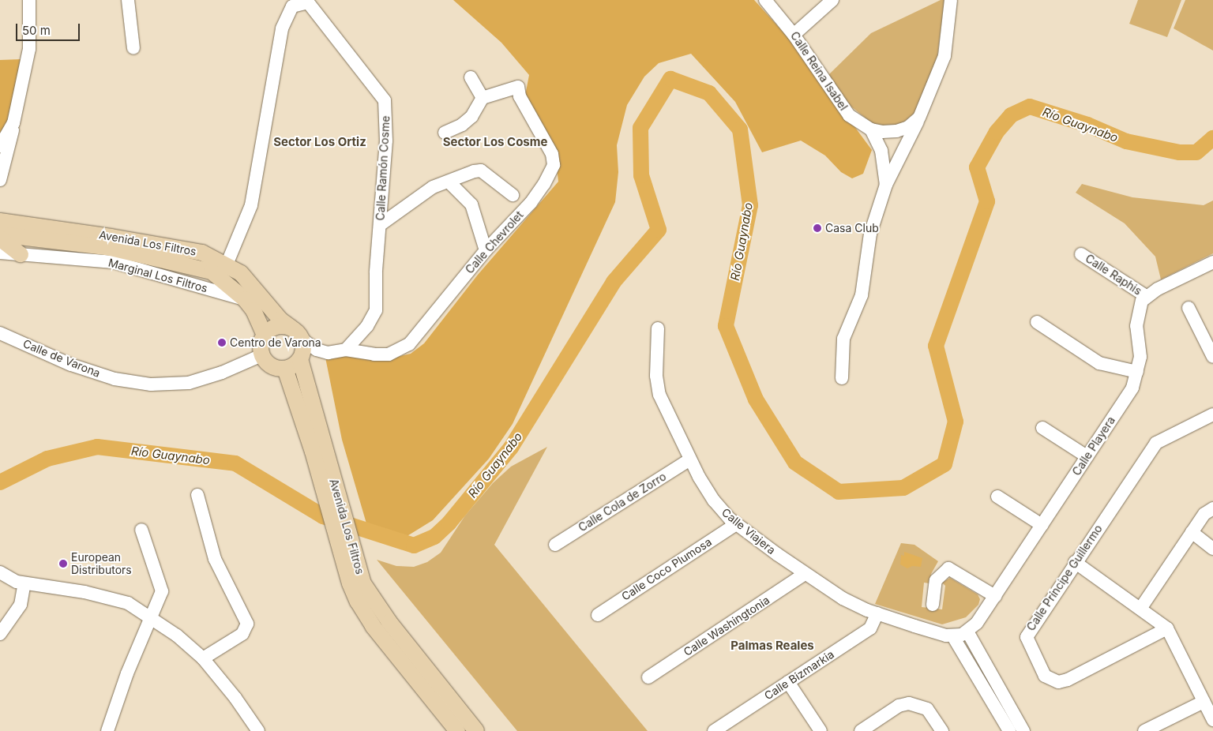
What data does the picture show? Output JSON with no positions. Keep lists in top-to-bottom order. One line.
{"streets":{"main road":["Avenida Los Filtros"],"street":["Calle Reina Isabel","Calle Ramón Cosme","Calle Chevrolet","Calle Raphis","Marginal Los Filtros","Calle de Varona","Calle Playera","Calle Cola de Zorro","Calle Viajera","Calle Coco Plumosa","Calle Príncipe Guillermo","Calle Washingtonia","Calle Bizmarkia"]},"crossings":[["Calle Ramón Cosme","Calle Chevrolet"],["Calle Ramón Cosme","Avenida Los Filtros"],["Calle Chevrolet","Avenida Los Filtros"],["Calle Chevrolet","Calle de Varona"],["Avenida Los Filtros","Marginal Los Filtros"],["Avenida Los Filtros","Calle de Varona"],["Calle Raphis","Calle Playera"],["Calle Cola de Zorro","Calle Viajera"],["Calle Viajera","Calle Coco Plumosa"],["Calle Viajera","Calle Washingtonia"],["Calle Viajera","Calle Bizmarkia"]],"districts":["Sector Los Ortiz","Sector Los Cosme","Palmas Reales"],"water":["Río Guaynabo"],"places":["Casa Club","Centro de Varona","European Distributors"],"scale_bar":"50 m"}
